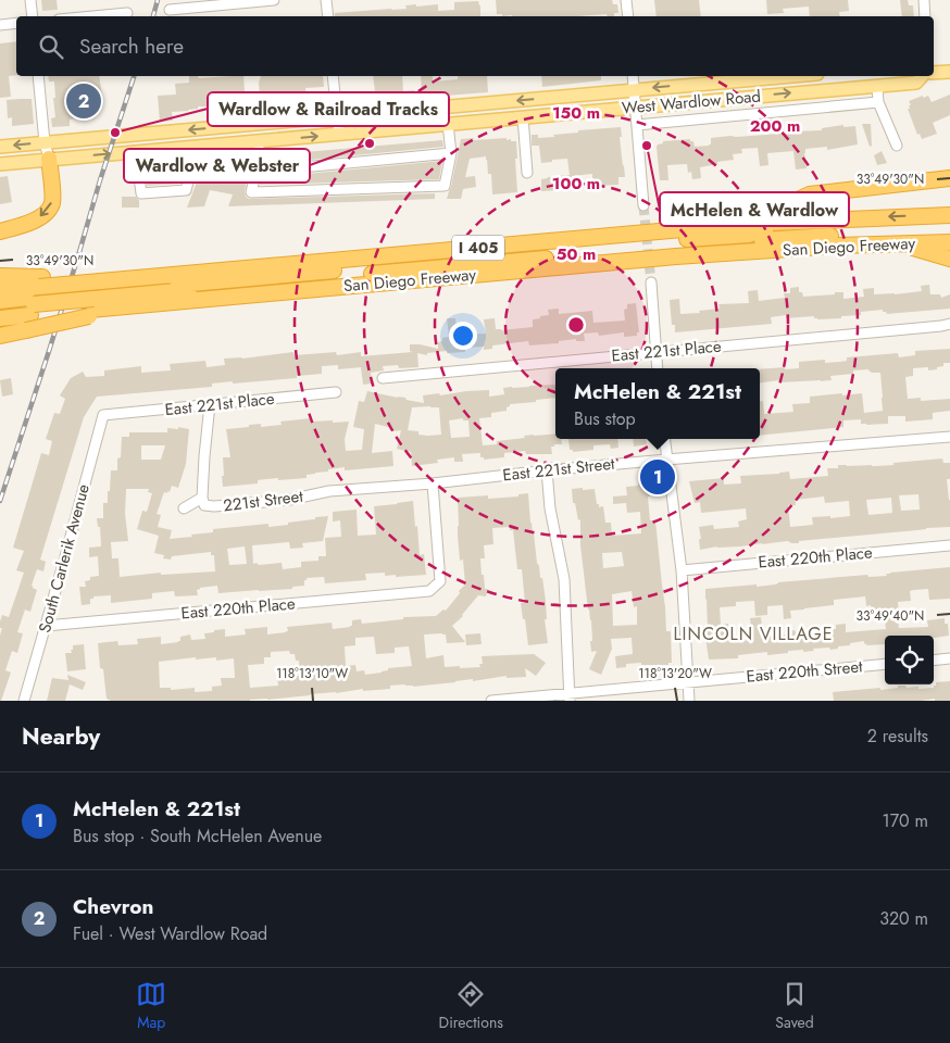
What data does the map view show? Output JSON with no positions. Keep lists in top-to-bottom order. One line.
{"streets":{"highway":["San Diego Freeway","I 405"],"main road":["West Wardlow Road"],"street":["East 221st Place","East 221st Street","221st Street","East 220th Place","South Carlerik Avenue","East 220th Street"]},"crossings":[["East 221st Place","South Carlerik Avenue"],["East 221st Street","221st Street"],["East 221st Street","East 220th Place"],["East 220th Place","South Carlerik Avenue"]],"districts":["LINCOLN VILLAGE"],"places":["Wardlow & Railroad Tracks","Wardlow & Webster","McHelen & Wardlow"],"page":{"search":"Search here","pins":["2","1"],"popup":["McHelen & 221st","Bus stop"],"heading":["Nearby","2 results"],"list":[{"mark":"1","name":"McHelen & 221st","note":"Bus stop · South McHelen Avenue","value":"170 m"},{"mark":"2","name":"Chevron","note":"Fuel · West Wardlow Road","value":"320 m"}],"nav":["Map","Directions","Saved"]},"coordinates":["33°49'30\"N","33°49'40\"N","118°13'10\"W","118°13'20\"W"],"rings":["150 m","200 m","100 m","50 m"]}
